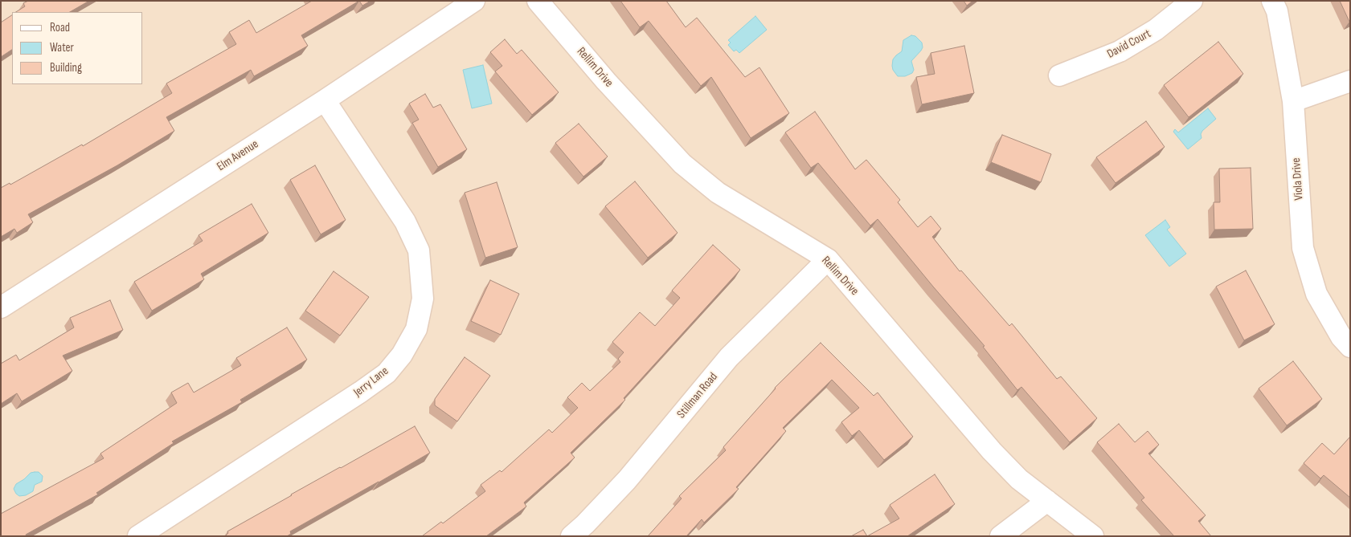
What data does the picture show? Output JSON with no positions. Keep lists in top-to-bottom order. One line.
{"streets":{"street":["David Court","Rellim Drive","Elm Avenue","Viola Drive","Jerry Lane","Stillman Road"]},"crossings":[["Rellim Drive","Stillman Road"],["Elm Avenue","Jerry Lane"]],"legend":["Road","Water","Building"]}
